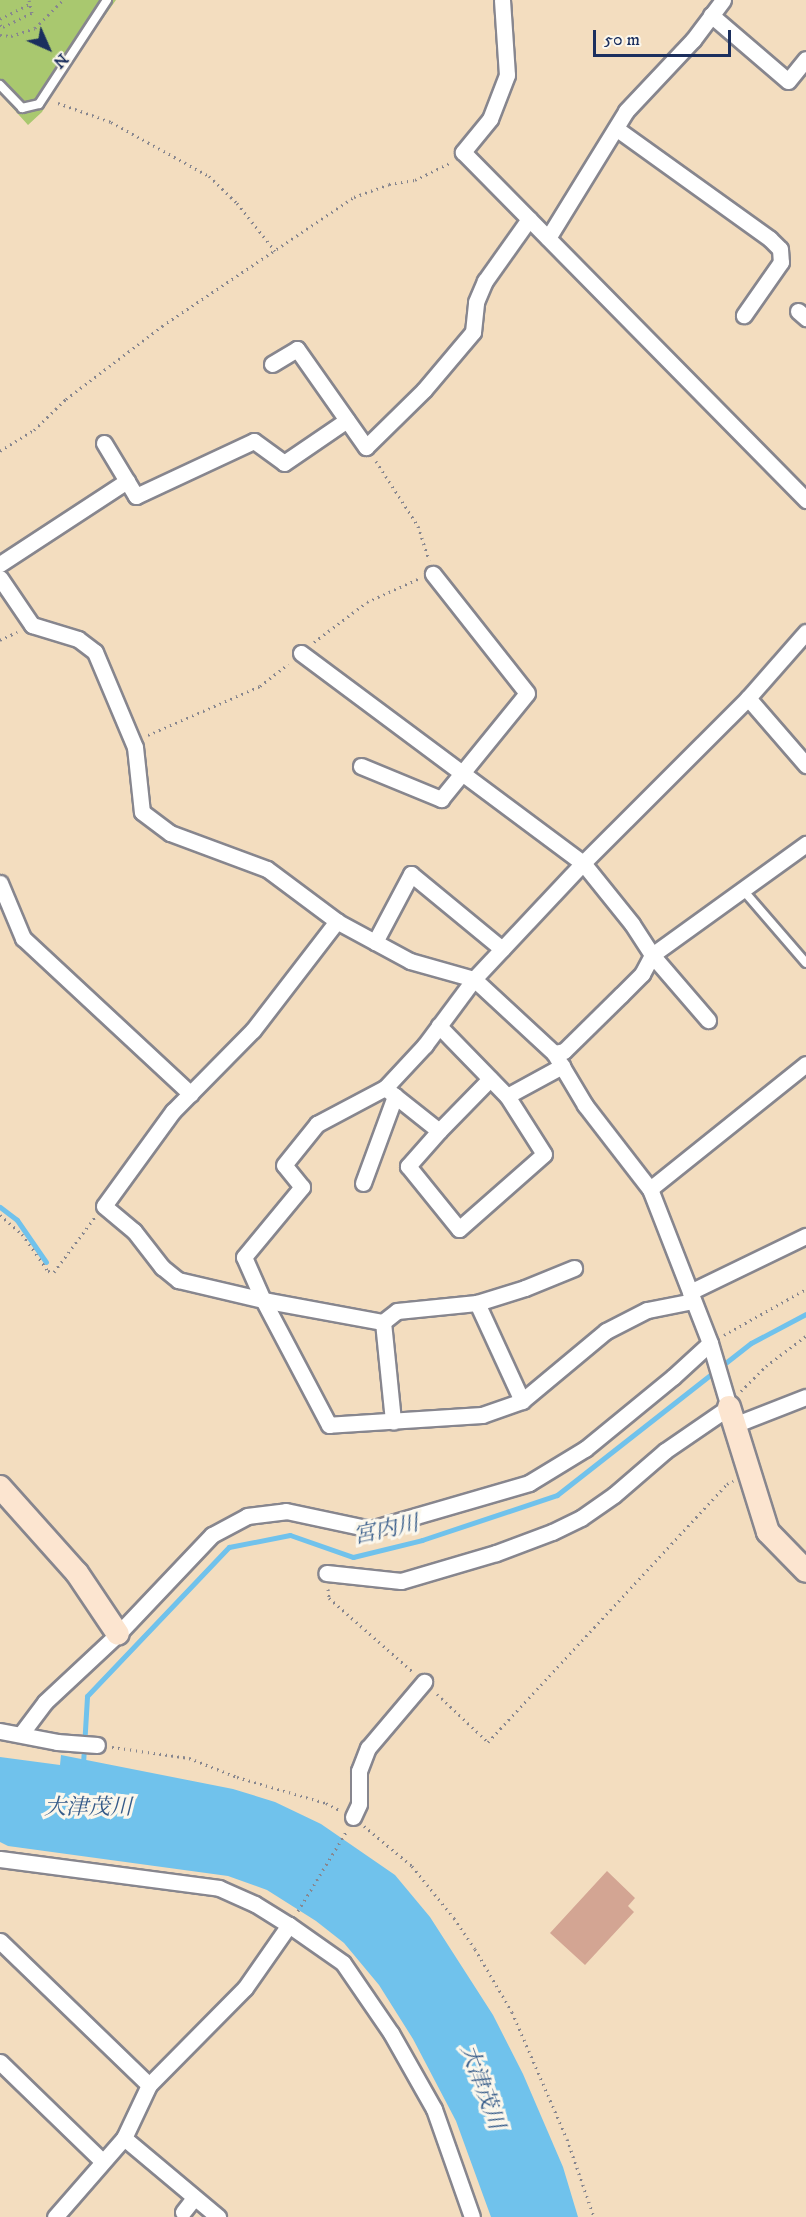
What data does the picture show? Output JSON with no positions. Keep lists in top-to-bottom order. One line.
{"water":["宮内川","大津茂川"],"scale_bar":"50 m","north":"bottom right"}
